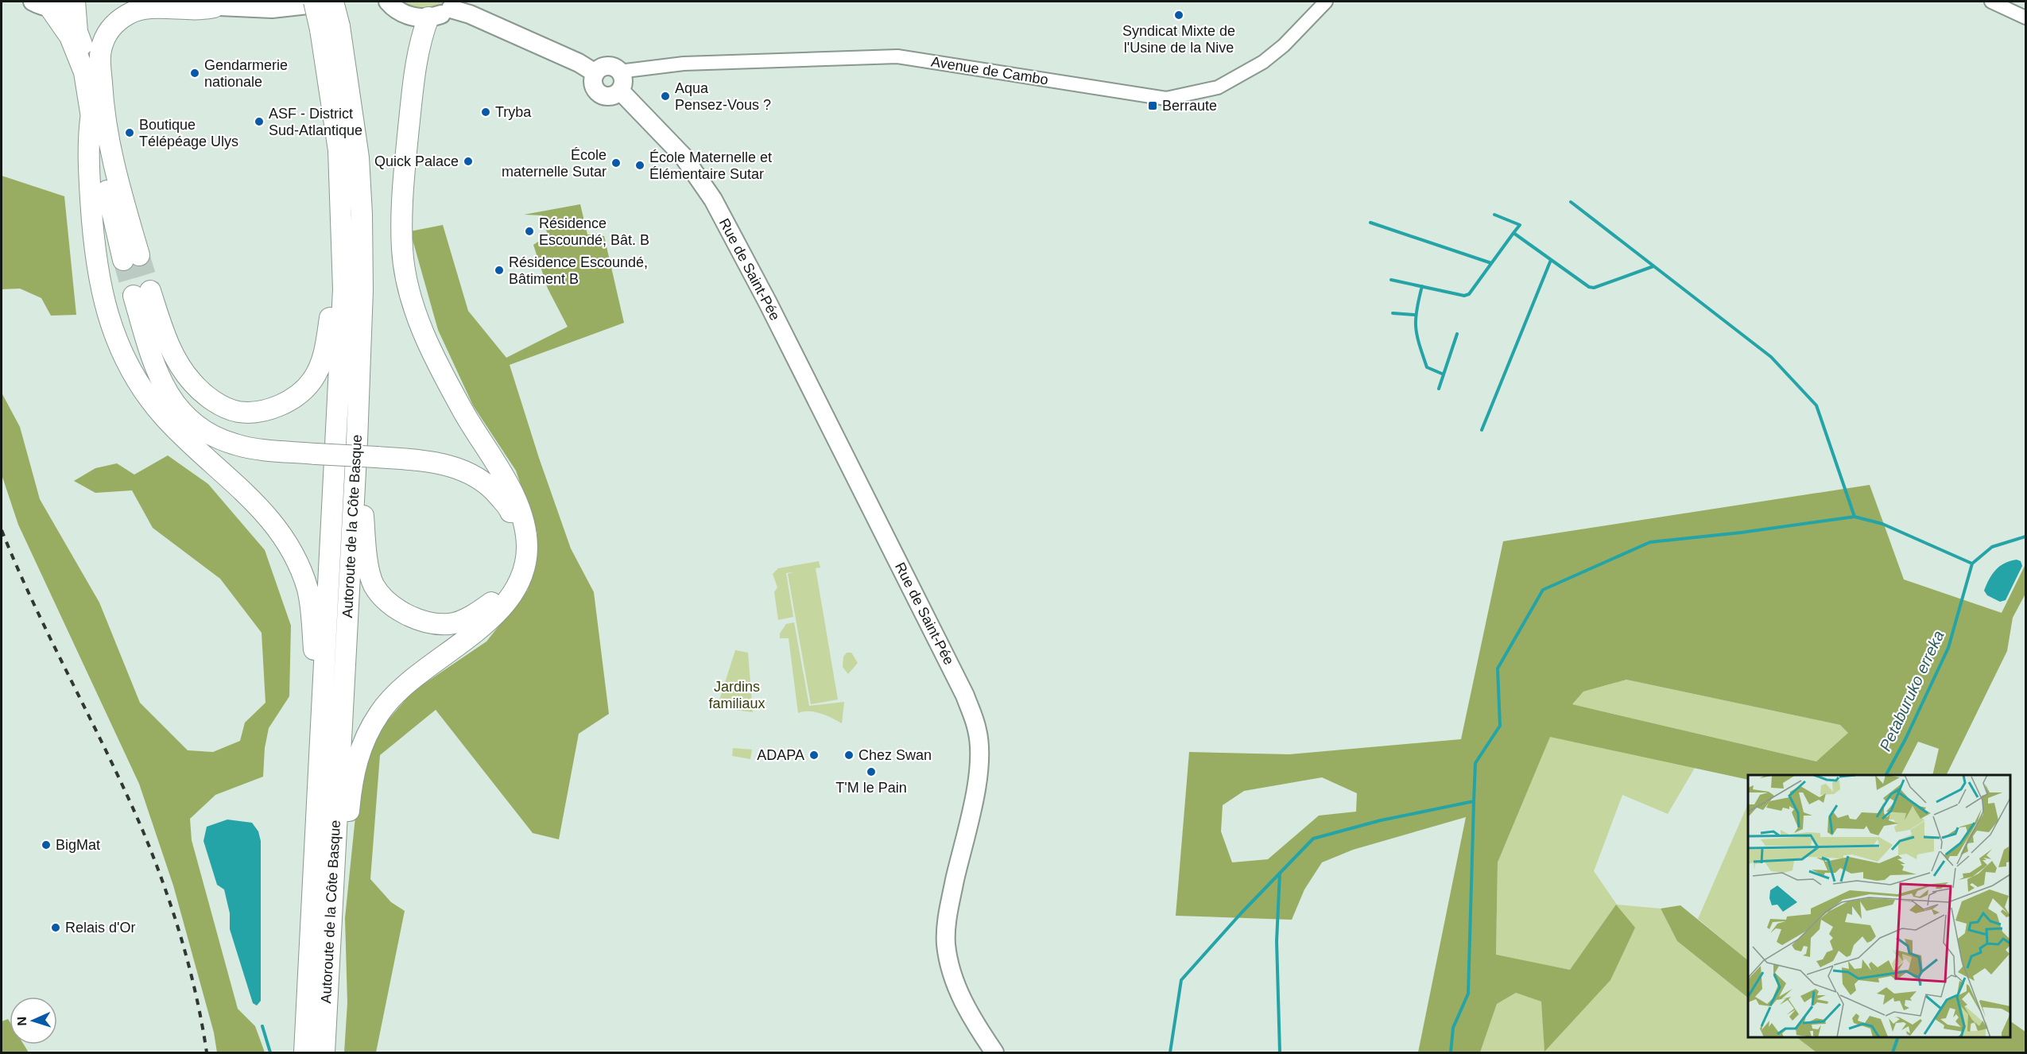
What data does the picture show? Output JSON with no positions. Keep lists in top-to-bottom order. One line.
{"streets":{"highway":["Autoroute de la Côte Basque"],"main road":["Rue de Saint-Pée"],"street":["Avenue de Cambo"]},"crossings":[["Avenue de Cambo","Rue de Saint-Pée"]],"water":["Petaburuko erreka"],"parks":["Jardins familiaux"],"places":{"other":["Syndicat Mixte de l'Usine de la Nive","Gendarmerie nationale","Aqua Pensez-Vous ?","Tryba","ASF - District Sud-Atlantique","Boutique Télépéage Ulys","Quick Palace","École maternelle Sutar","École Maternelle et Élémentaire Sutar","Résidence Escoundé, Bât. B","Résidence Escoundé, Bâtiment B","ADAPA","Chez Swan","T'M le Pain","BigMat","Relais d'Or"],"transit":["Berraute"]},"north":"left"}
